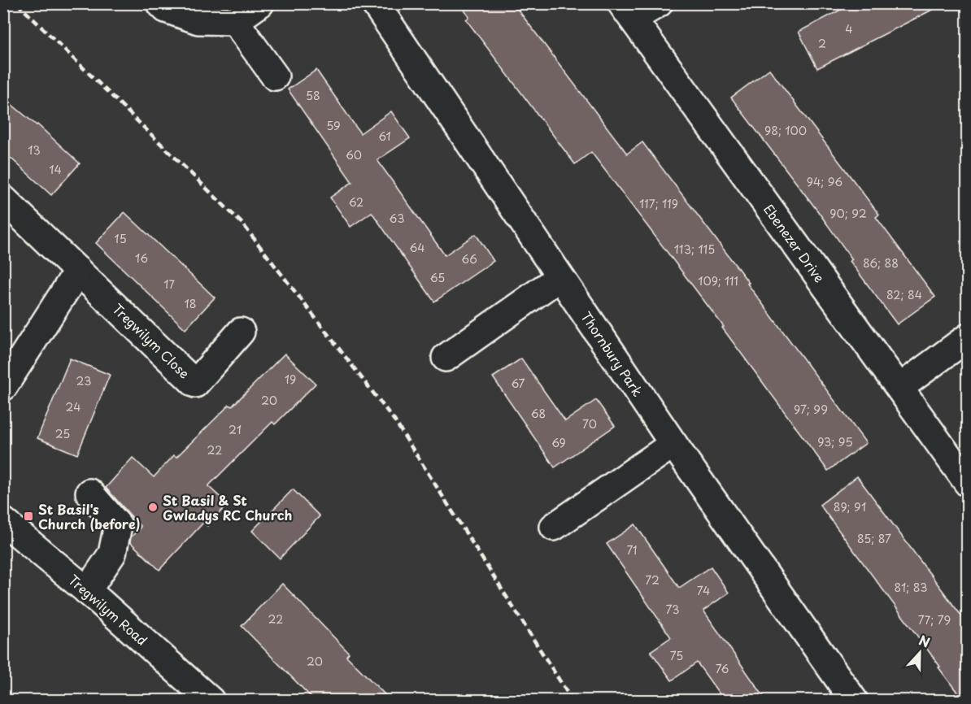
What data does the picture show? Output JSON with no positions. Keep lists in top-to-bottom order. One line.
{"streets":{"street":["Ebenezer Drive","Tregwilym Close","Thornbury Park","Tregwilym Road"]},"places":{"other":["St Basil & St Gwladys RC Church"],"transit":["St Basil's Church (before)"]},"house_numbers":["4","2","58","59","98; 100","61","13","60","14","94; 96","62","117; 119","90; 92","63","15","64","113; 115","16","66","86; 88","65","109; 111","17","82; 84","18","19","23","67","20","24","97; 99","68","70","21","25","93; 95","69","22","89; 91","85; 87","71","72","81; 83","74","73","22","77; 79","75","20","76"],"north":"top"}
